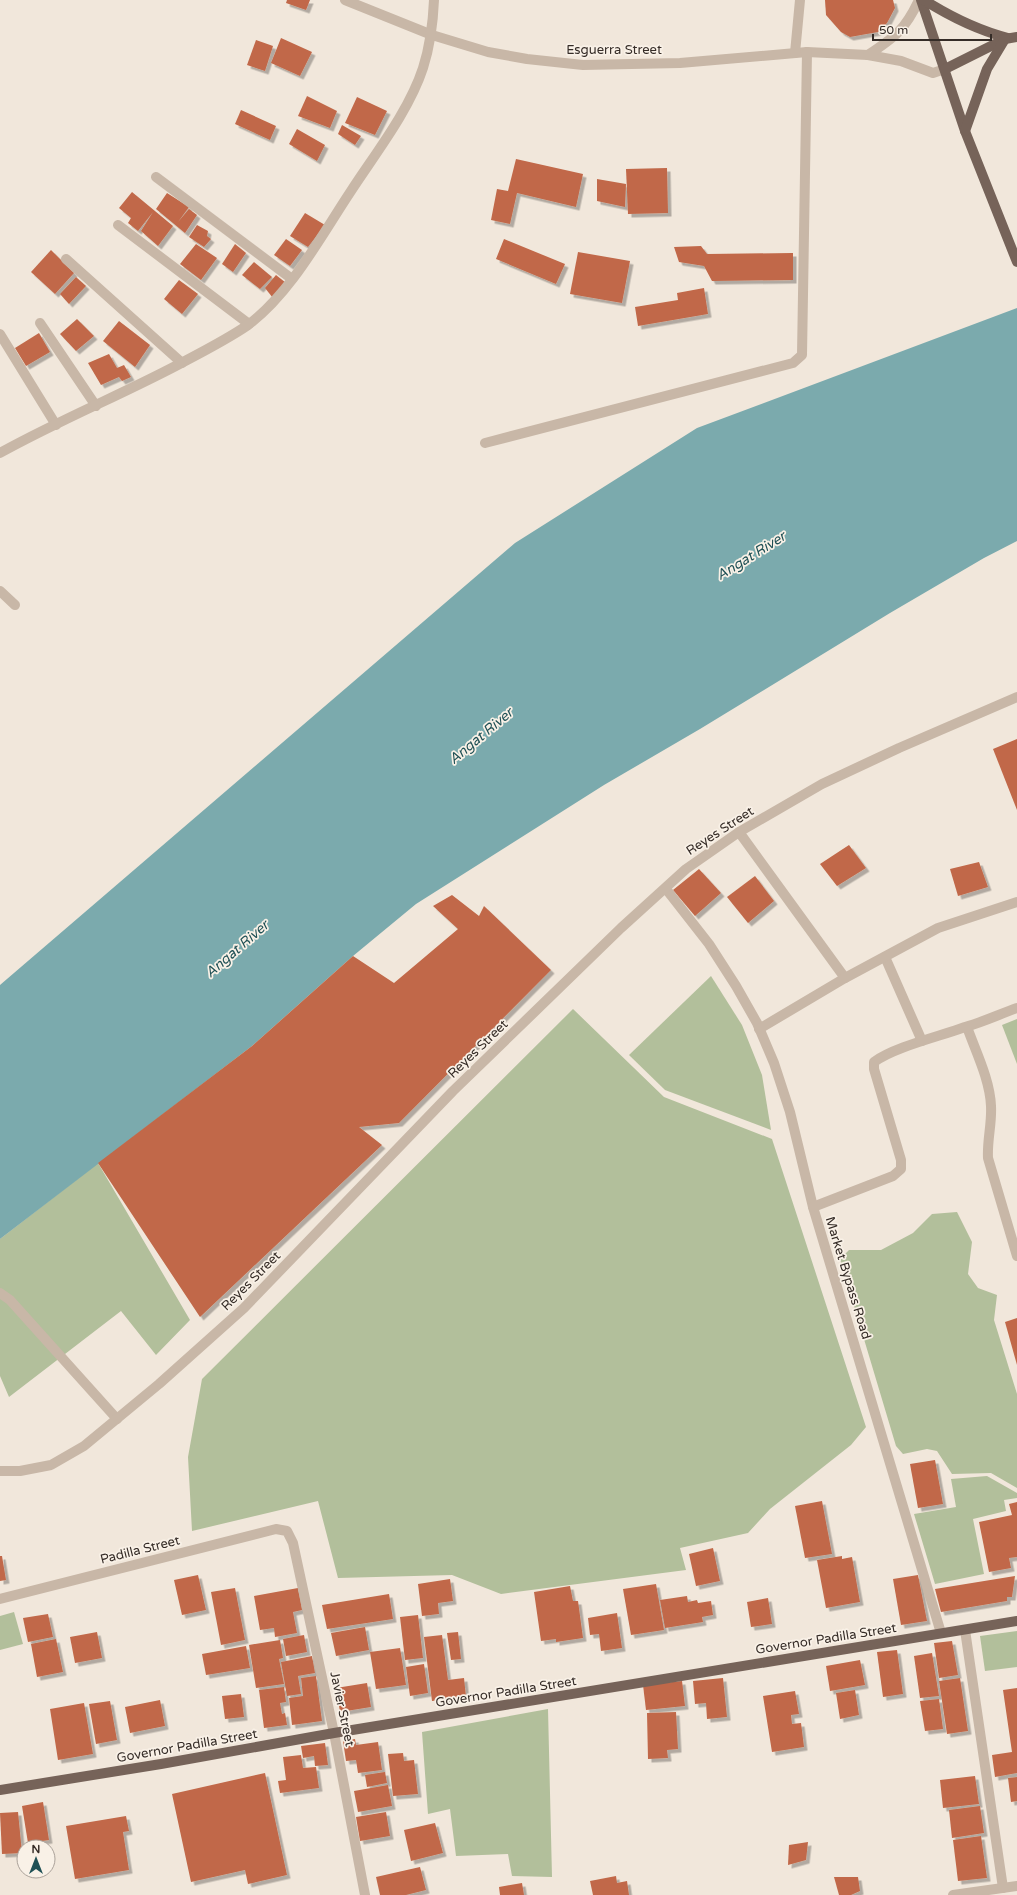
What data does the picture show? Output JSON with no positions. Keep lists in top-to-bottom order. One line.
{"streets":{"main road":["Governor Padilla Street"],"street":["Esguerra Street","Reyes Street","Market Bypass Road","Padilla Street","Javier Street"]},"crossings":[["Market Bypass Road","Governor Padilla Street"],["Padilla Street","Javier Street"],["Governor Padilla Street","Javier Street"]],"water":["Angat River"],"scale_bar":"50 m","north":"top"}
